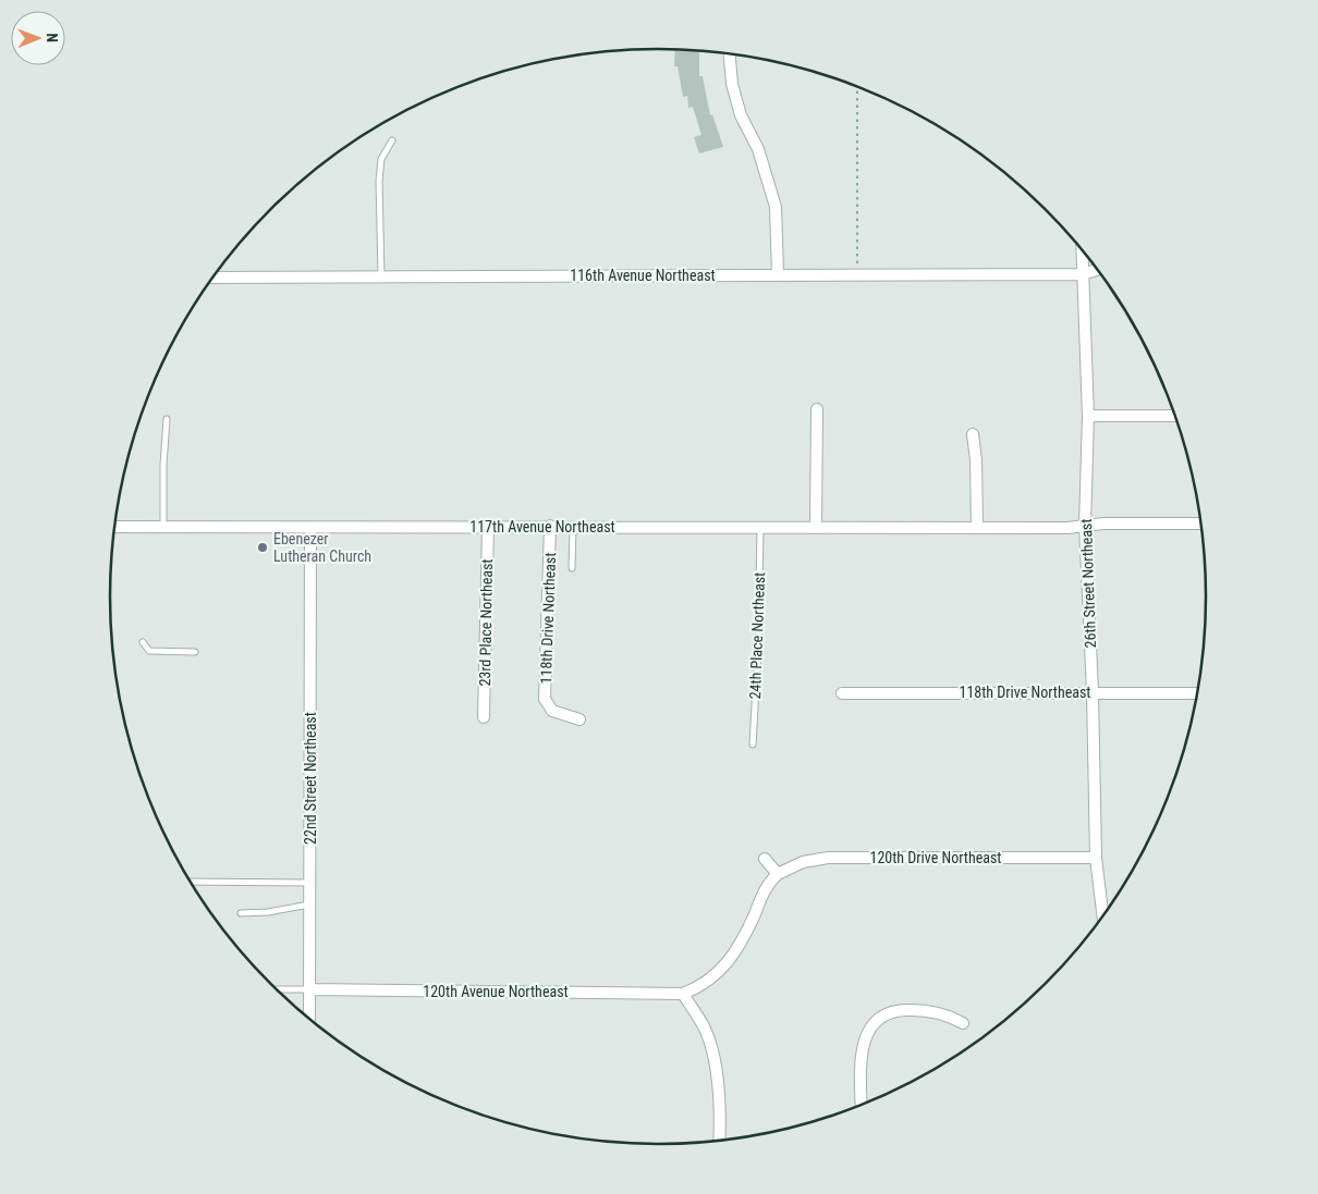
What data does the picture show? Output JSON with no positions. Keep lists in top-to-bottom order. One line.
{"streets":{"street":["116th Avenue Northeast","117th Avenue Northeast","26th Street Northeast","118th Drive Northeast","23rd Place Northeast","22nd Street Northeast","120th Drive Northeast","120th Avenue Northeast"],"lane":["24th Place Northeast"]},"crossings":[["116th Avenue Northeast","26th Street Northeast"],["117th Avenue Northeast","26th Street Northeast"],["117th Avenue Northeast","118th Drive Northeast"],["117th Avenue Northeast","23rd Place Northeast"],["117th Avenue Northeast","24th Place Northeast"],["117th Avenue Northeast","22nd Street Northeast"],["26th Street Northeast","118th Drive Northeast"],["26th Street Northeast","120th Drive Northeast"],["22nd Street Northeast","120th Avenue Northeast"]],"places":["Ebenezer Lutheran Church"],"north":"right"}
